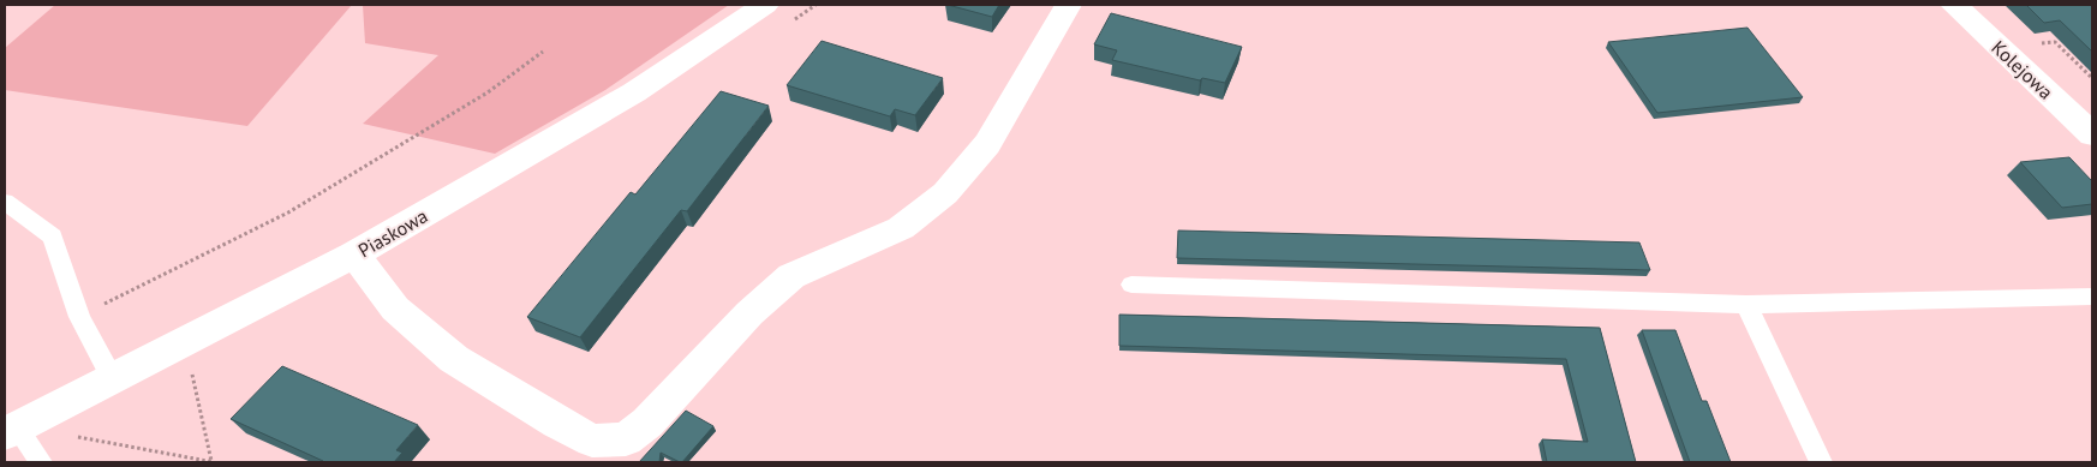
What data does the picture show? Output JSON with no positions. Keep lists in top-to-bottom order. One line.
{"streets":{"street":["Kolejowa","Piaskowa"]}}
